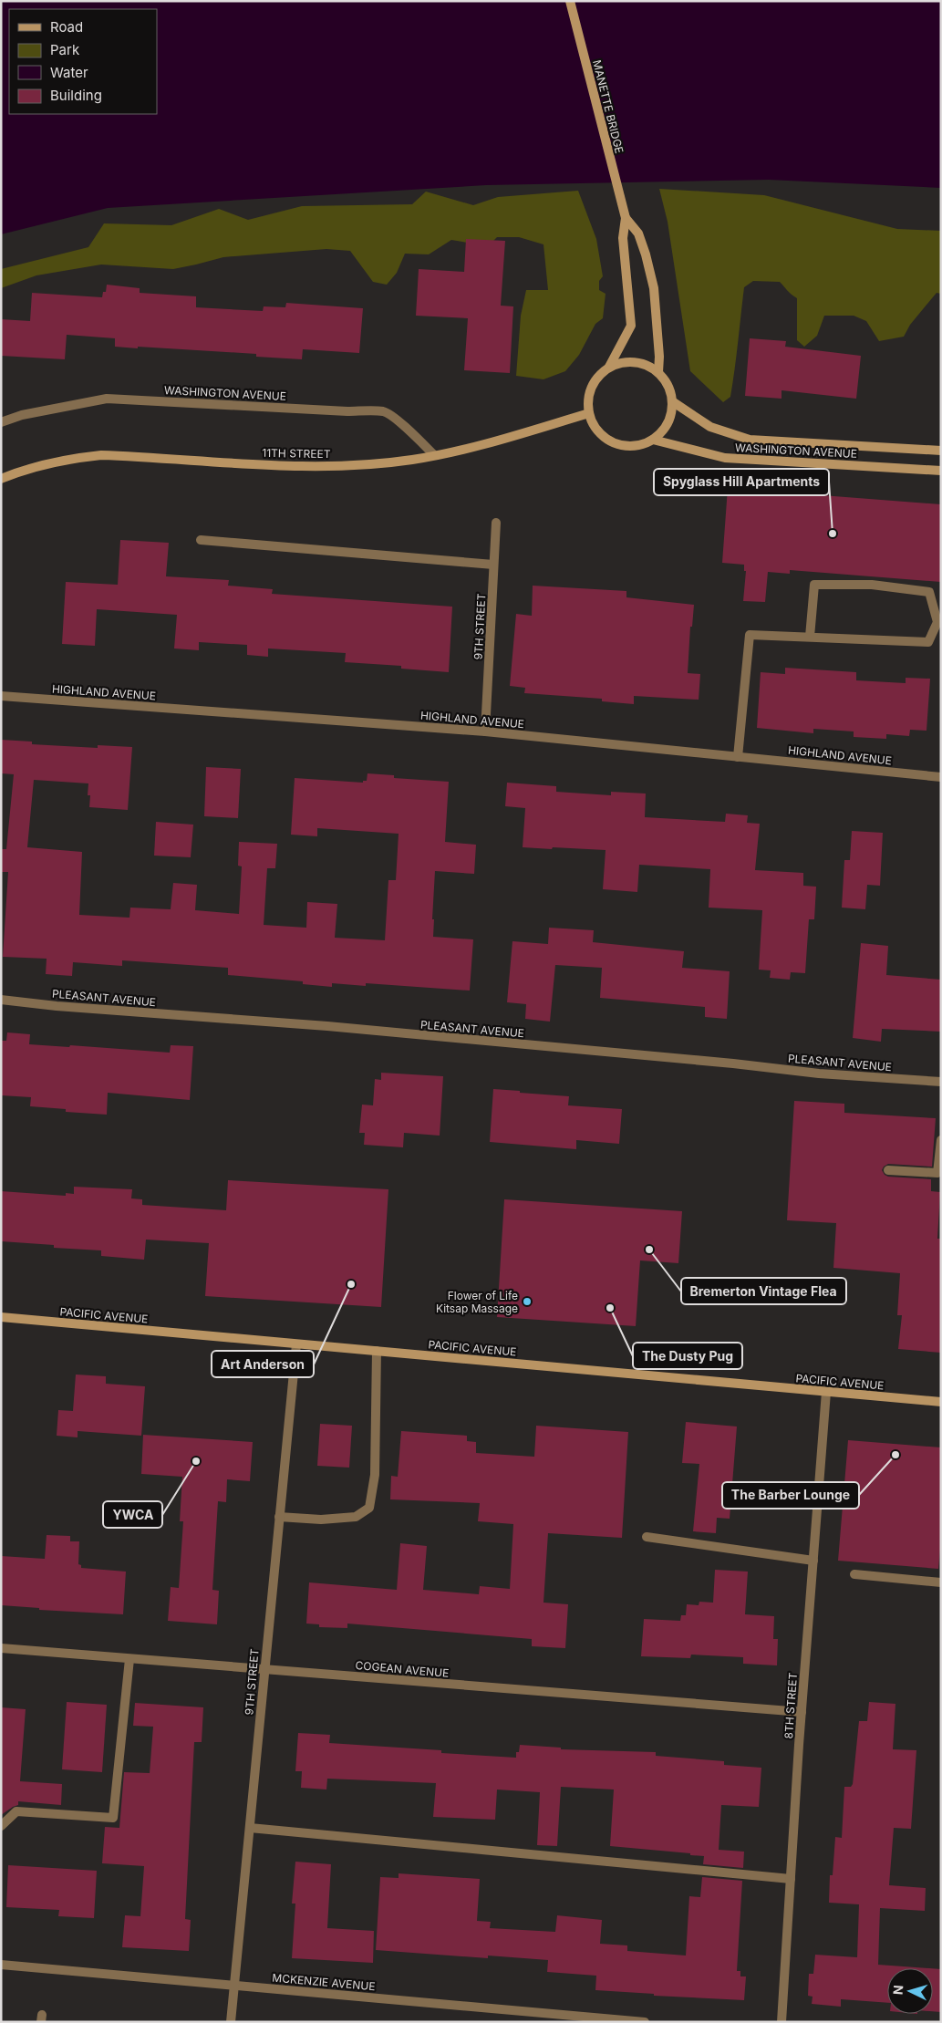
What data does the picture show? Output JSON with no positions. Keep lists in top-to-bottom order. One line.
{"streets":{"main road":["MANETTE BRIDGE","WASHINGTON AVENUE","11TH STREET","PACIFIC AVENUE"],"street":["9TH STREET","HIGHLAND AVENUE","PLEASANT AVENUE","COGEAN AVENUE","8TH STREET","MCKENZIE AVENUE"]},"crossings":[["WASHINGTON AVENUE","11TH STREET"],["9TH STREET","HIGHLAND AVENUE"],["9TH STREET","PACIFIC AVENUE"],["9TH STREET","COGEAN AVENUE"],["9TH STREET","MCKENZIE AVENUE"],["PACIFIC AVENUE","8TH STREET"],["COGEAN AVENUE","8TH STREET"]],"places":["Spyglass Hill Apartments","Bremerton Vintage Flea","Art Anderson","Flower of Life Kitsap Massage","The Dusty Pug","The Barber Lounge","YWCA"],"legend":["Road","Park","Water","Building"],"north":"left"}
